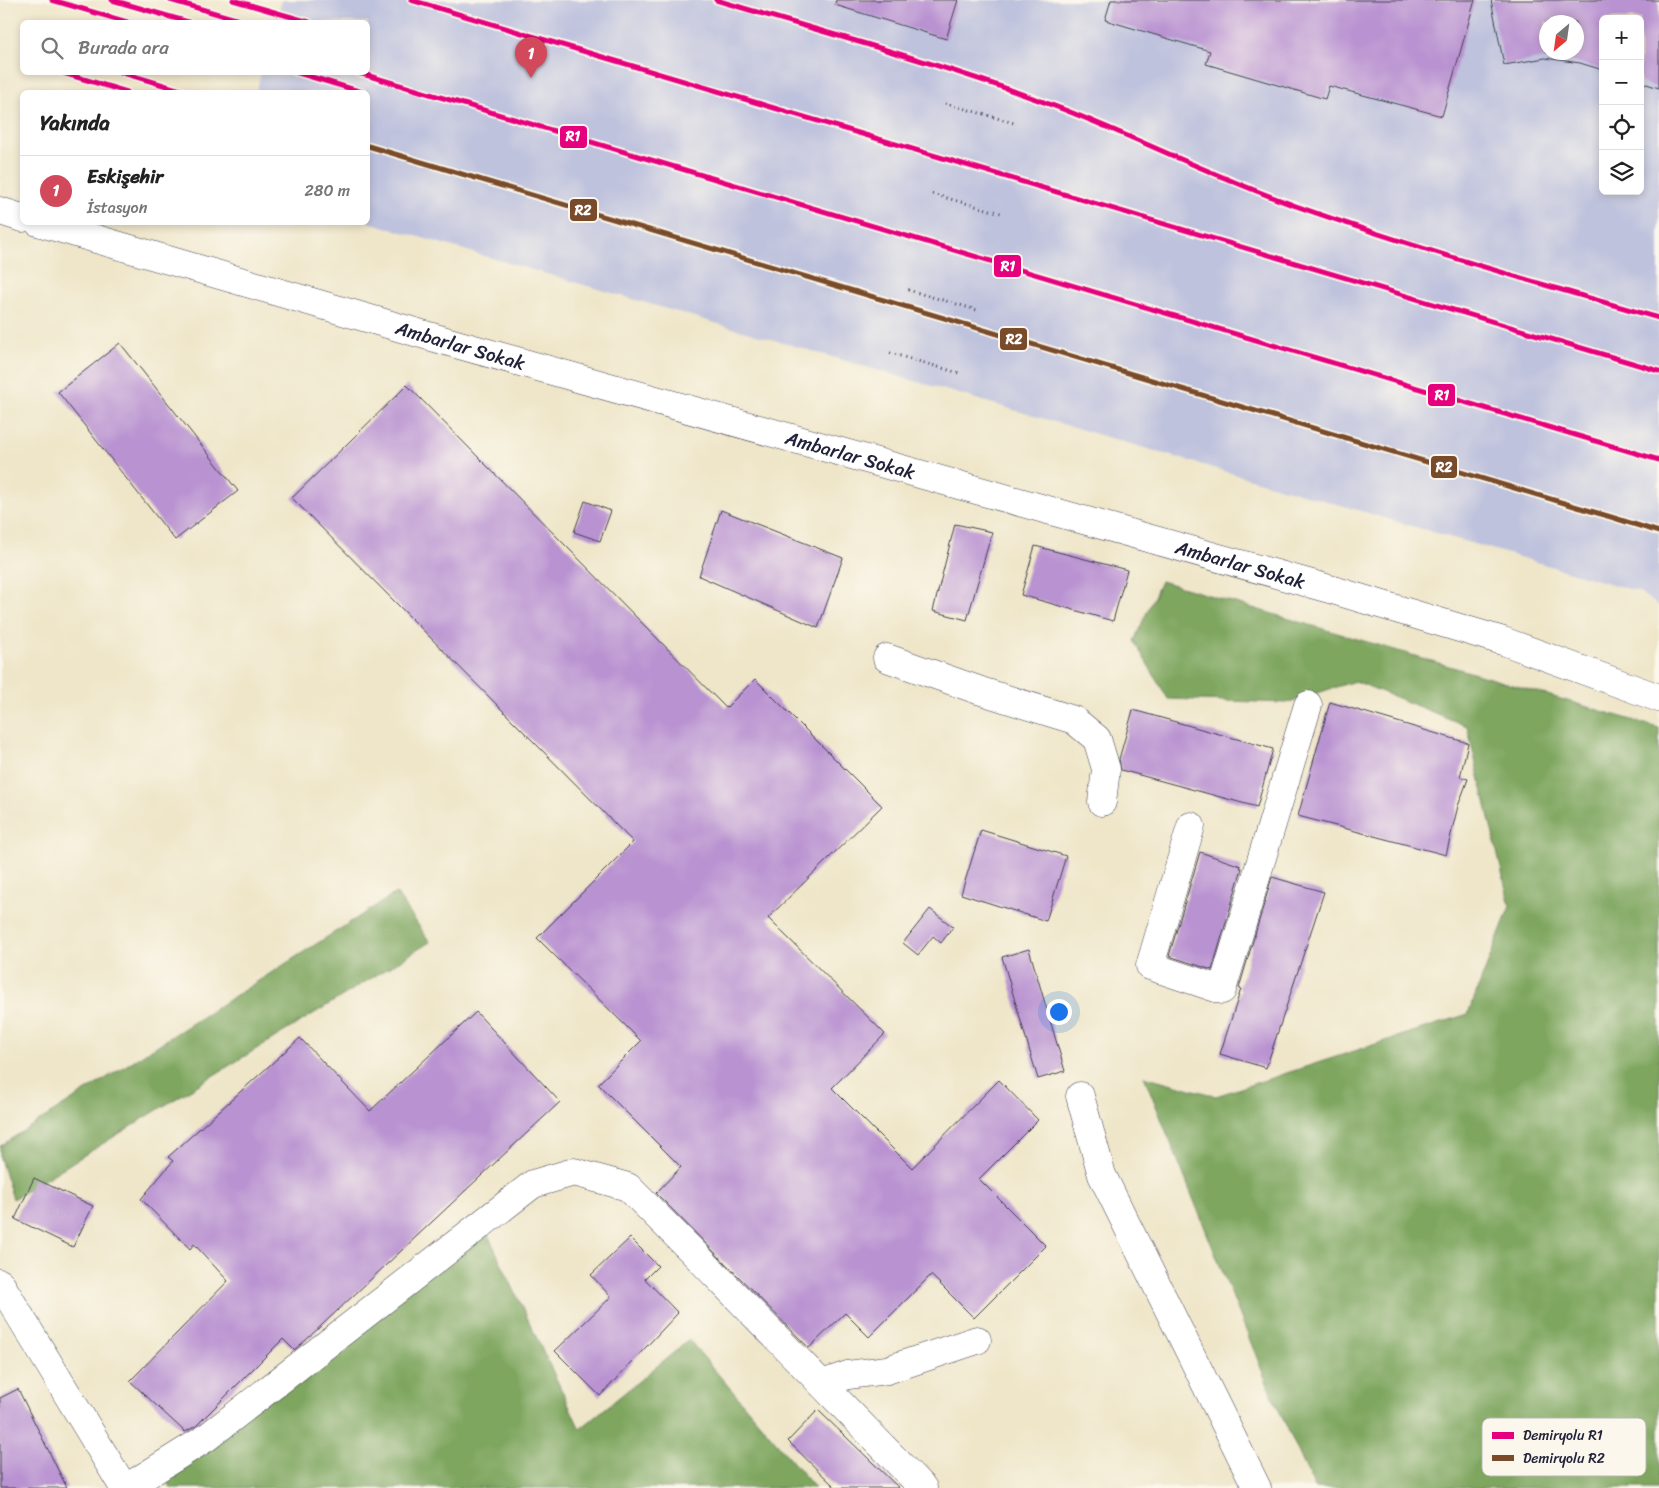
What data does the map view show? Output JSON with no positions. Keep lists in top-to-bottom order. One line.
{"streets":{"street":["Ambarlar Sokak"]},"lines":["rail line R1","rail line R2"],"legend":["Demiryolu R1","Demiryolu R2"],"north":"bottom left","page":{"map_buttons":["+","−"],"search":"Burada ara","pins":"1","heading":"Yakında","list":[{"mark":"1","name":"Eskişehir","note":"İstasyon","value":"280 m"}]}}
